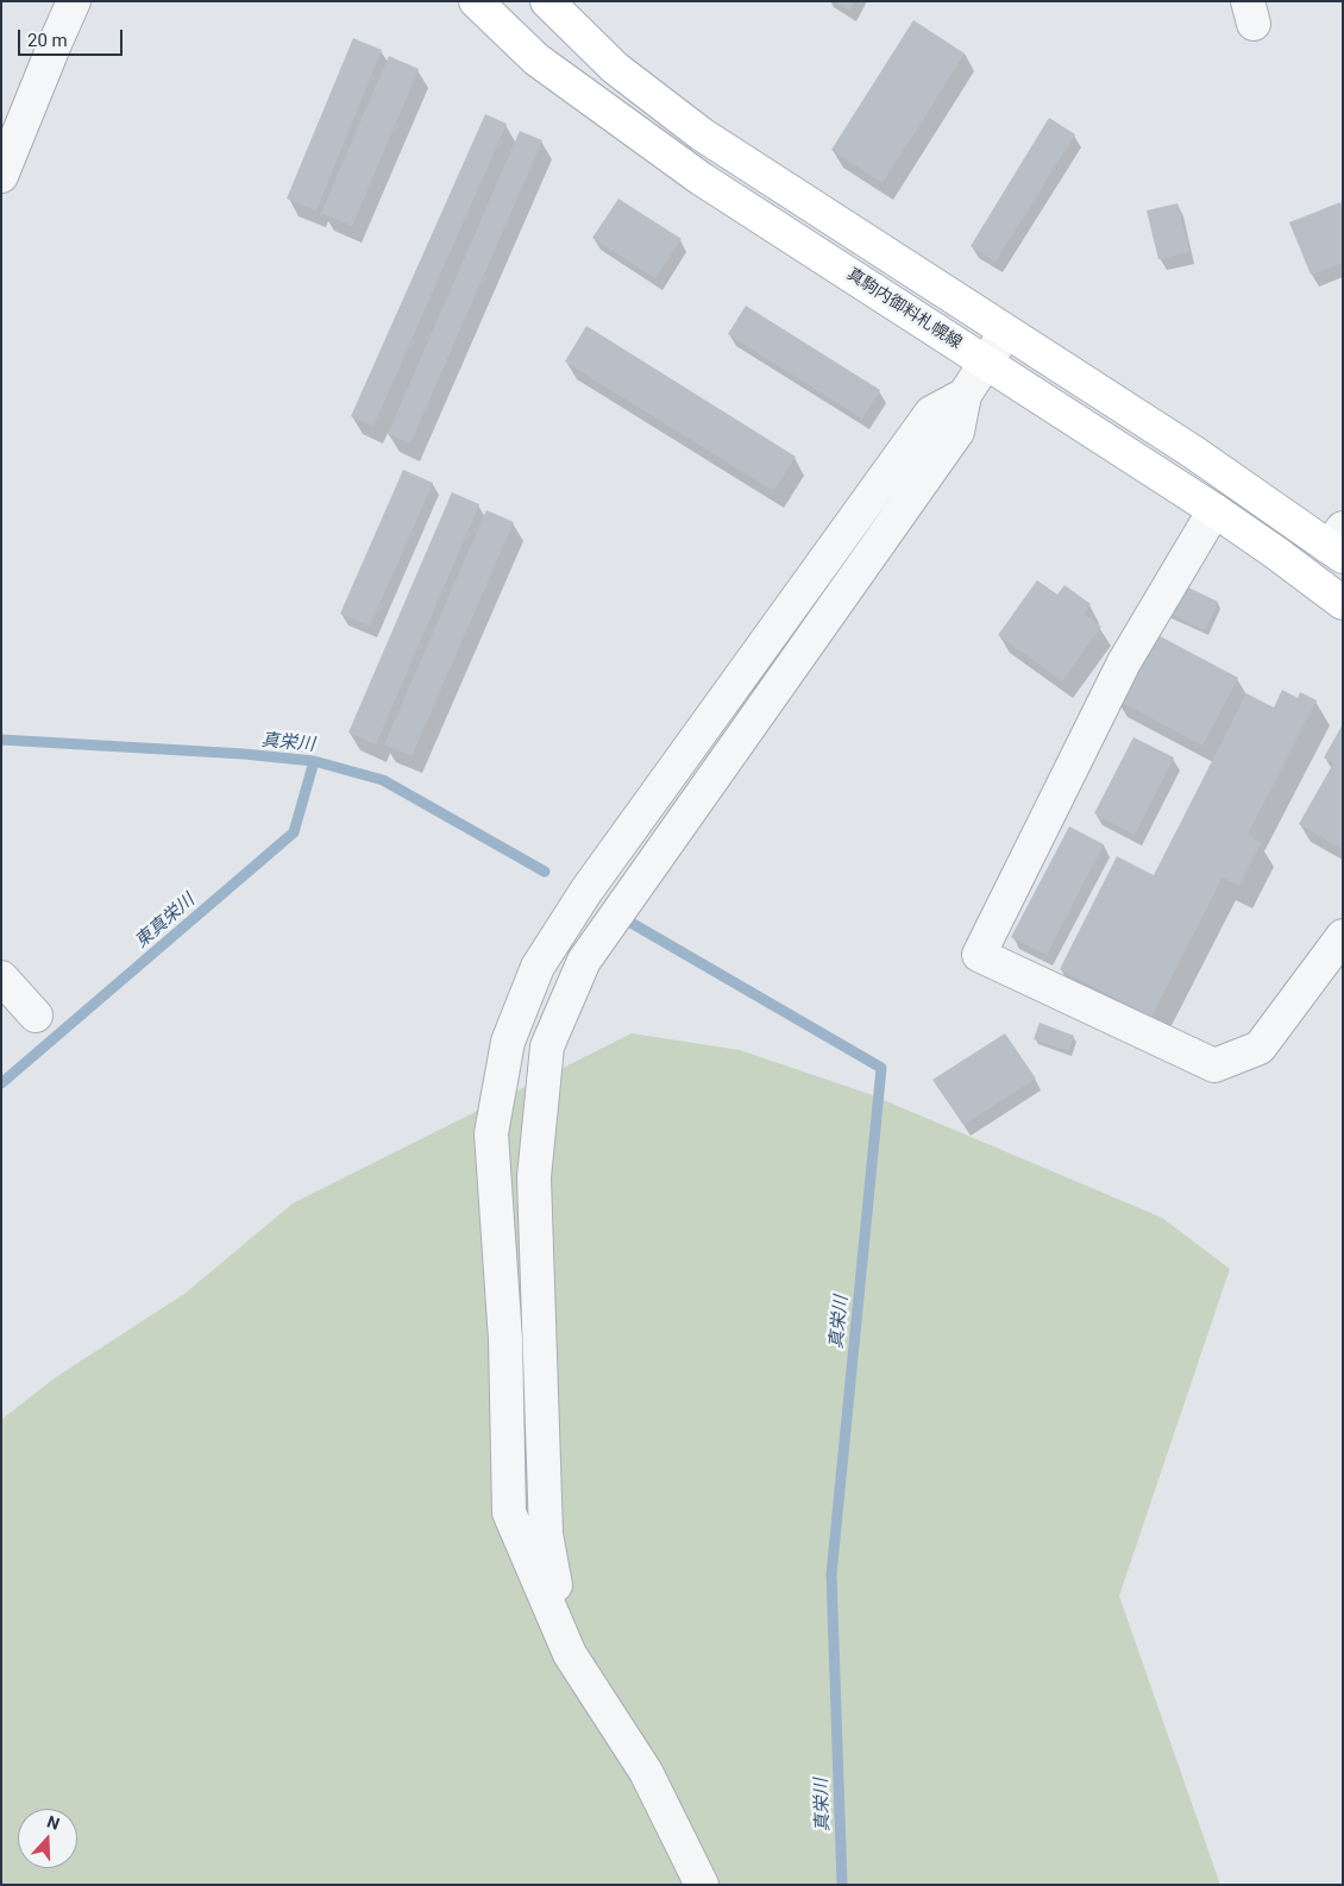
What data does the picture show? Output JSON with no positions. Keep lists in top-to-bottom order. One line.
{"streets":{"main road":["真駒内御料札幌線"]},"water":["真栄川","東真栄川"],"scale_bar":"20 m","north":"top"}
